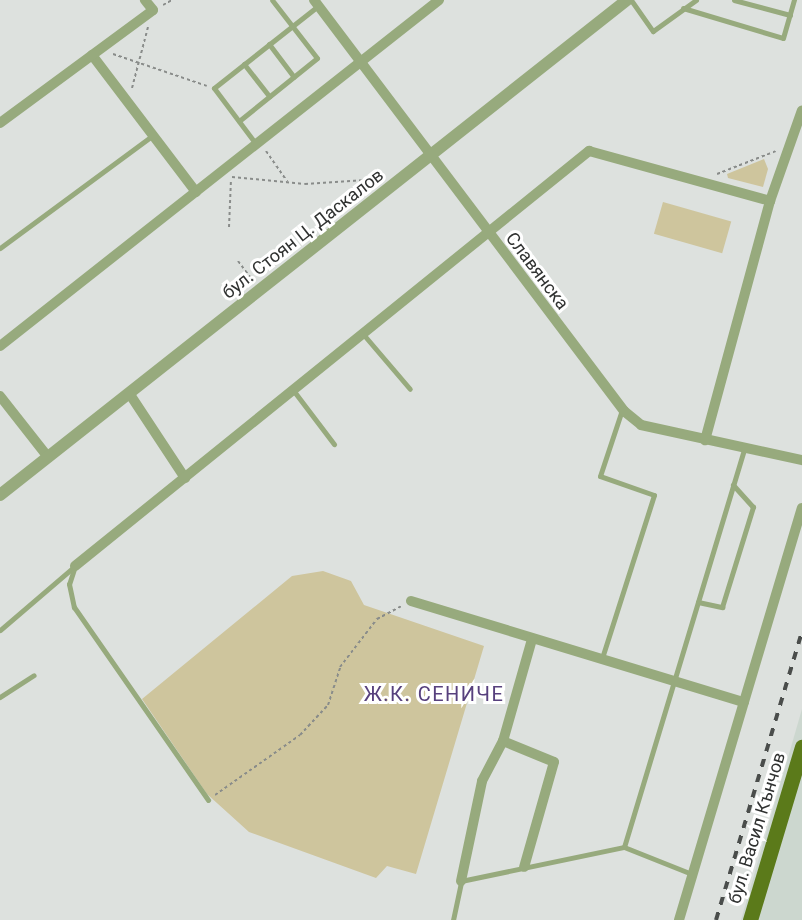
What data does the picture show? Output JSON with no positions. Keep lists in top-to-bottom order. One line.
{"streets":{"main road":["бул. Васил Кънчов"],"street":["бул. Стоян Ц. Даскалов","Славянска"]},"crossings":[["бул. Стоян Ц. Даскалов","Славянска"]],"districts":["Ж.К. СЕНИЧЕ"]}
